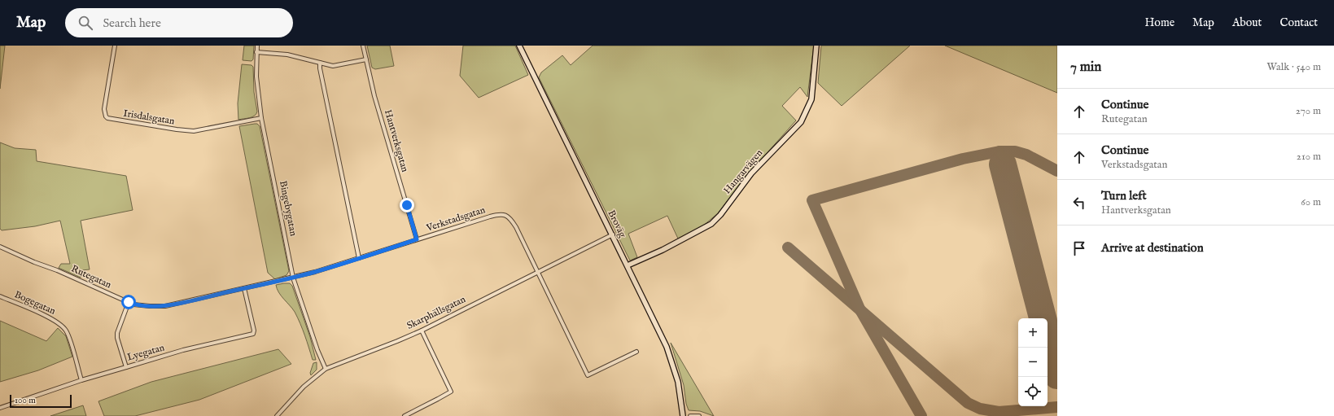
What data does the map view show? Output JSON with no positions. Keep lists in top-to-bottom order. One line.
{"streets":{"main road":["Hangarvägen","Broväg"],"street":["Irisdalsgatan","Hantverksgatan","Bingebygatan","Verkstadsgatan","Rutegatan","Bogegatan","Skarphällsgatan","Lyegatan"]},"crossings":[["Irisdalsgatan","Bingebygatan"],["Hantverksgatan","Verkstadsgatan"],["Hangarvägen","Broväg"],["Bingebygatan","Verkstadsgatan"],["Bingebygatan","Rutegatan"],["Bingebygatan","Skarphällsgatan"],["Verkstadsgatan","Rutegatan"],["Verkstadsgatan","Skarphällsgatan"],["Broväg","Skarphällsgatan"],["Rutegatan","Lyegatan"],["Bogegatan","Lyegatan"]],"scale_bar":"100 m","page":{"header":"Map","search":"Search here","nav":["Home","Map","About","Contact"],"heading":["7 min","Walk · 540 m"],"list":[["Continue","Rutegatan","270 m"],["Continue","Verkstadsgatan","210 m"],["Turn left","Hantverksgatan","60 m"],"Arrive at destination"],"map_buttons":["+","−"],"scale":"100 m"}}
